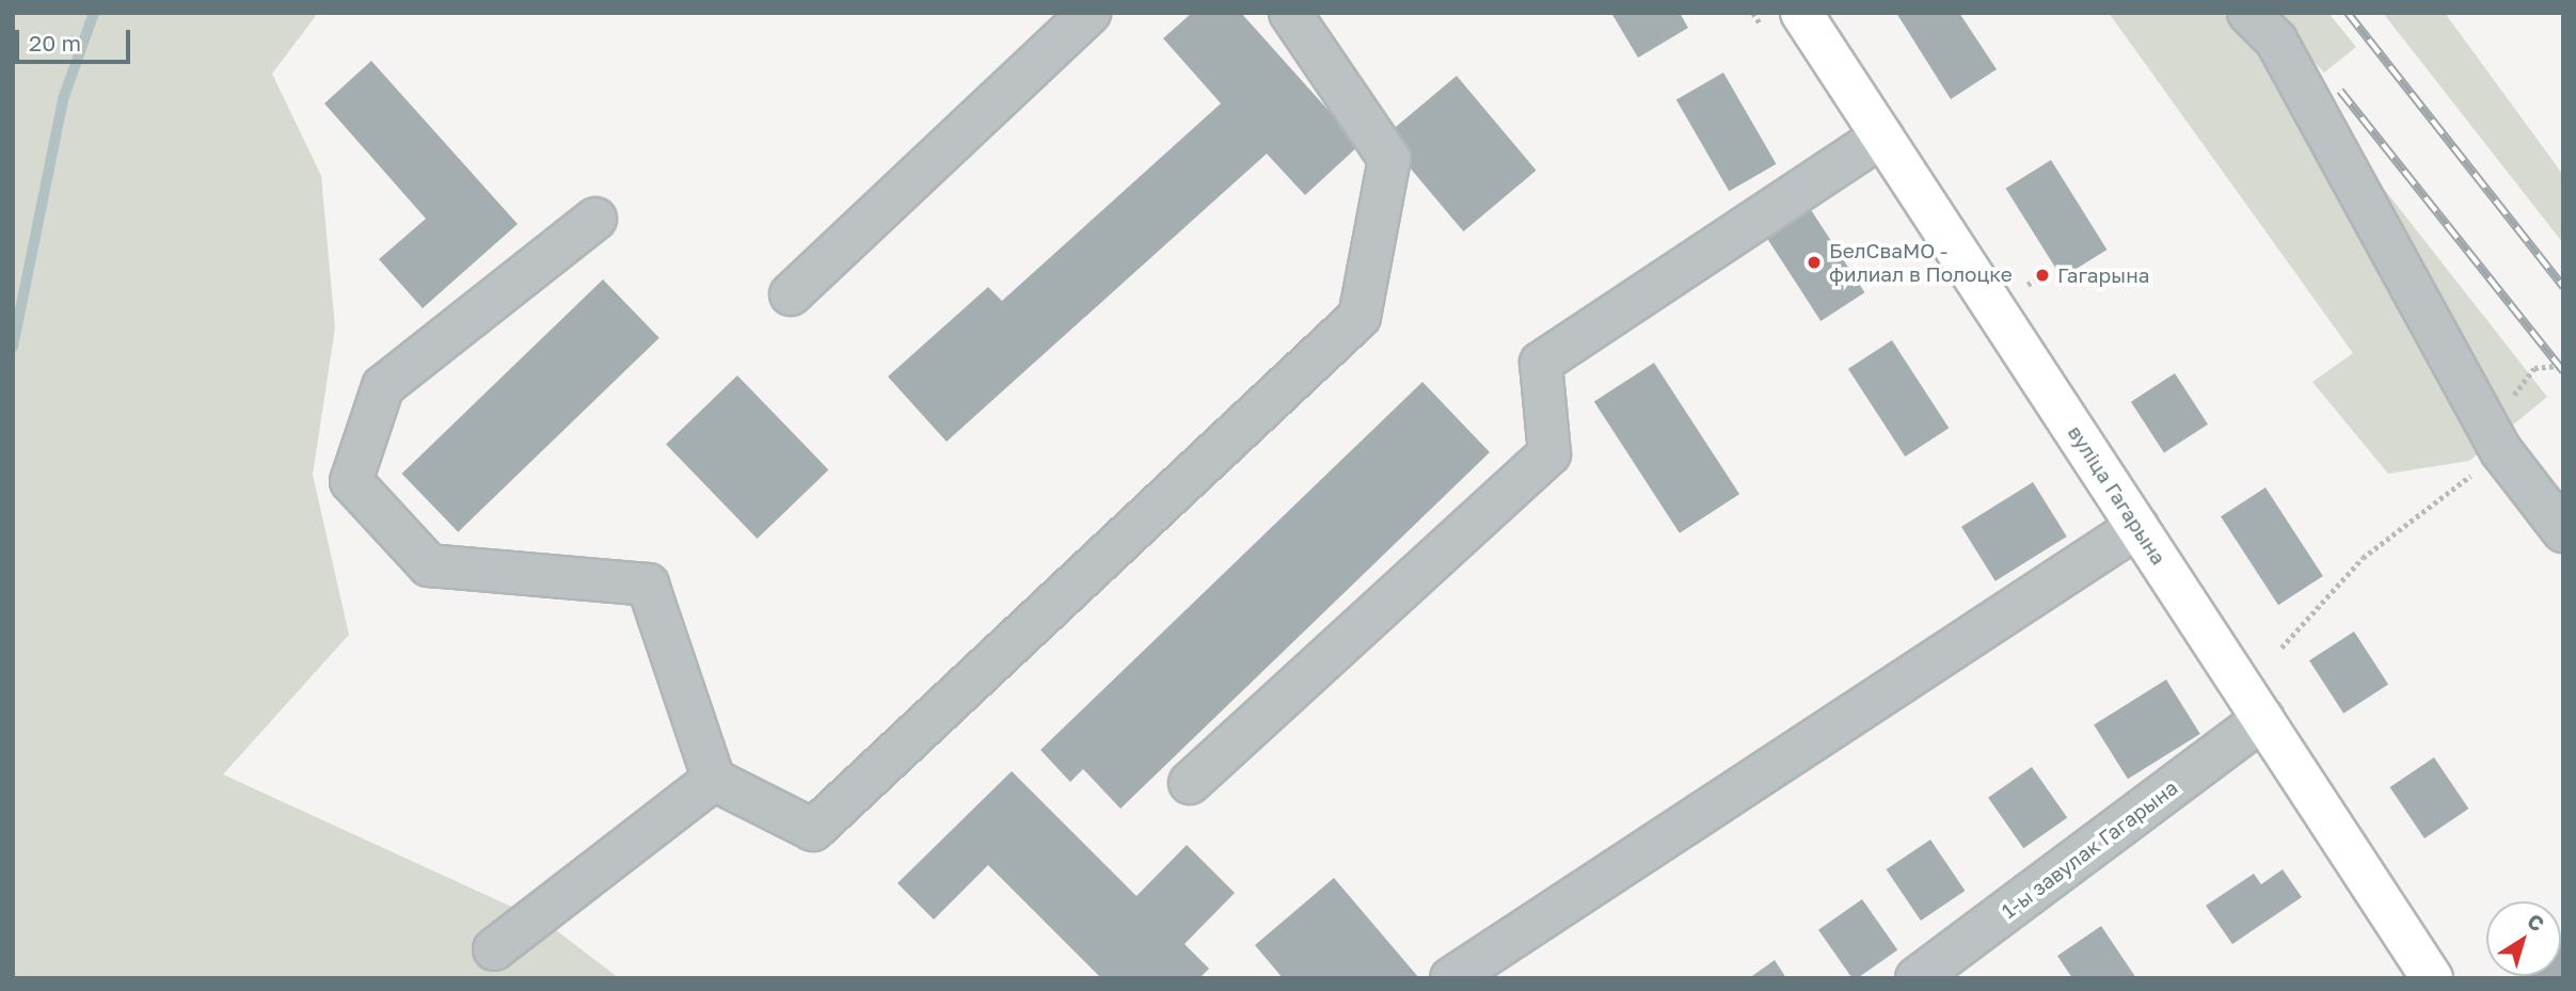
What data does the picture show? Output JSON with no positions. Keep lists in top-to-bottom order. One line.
{"streets":{"main road":["вуліца Гагарына"],"street":["1-ы завулак Гагарына"]},"crossings":[["вуліца Гагарына","1-ы завулак Гагарына"]],"places":["БелСваМО - филиал в Полоцке","Гагарына"],"scale_bar":"20 m","north":"top right"}
